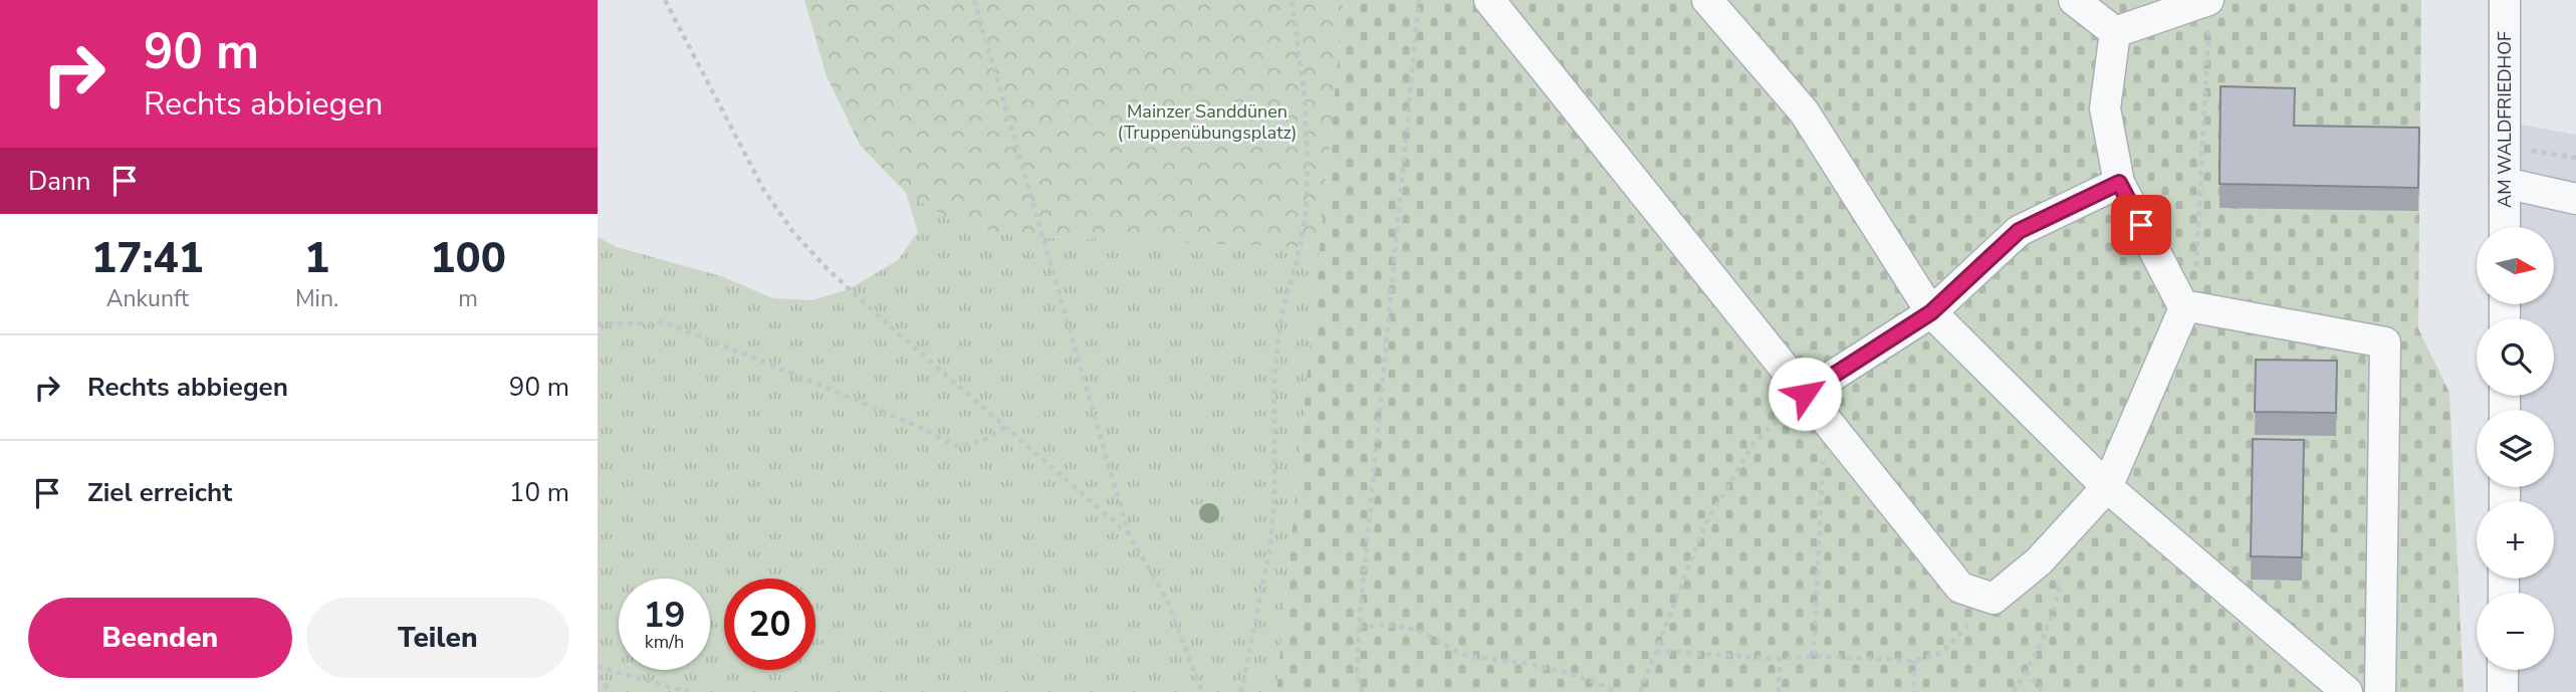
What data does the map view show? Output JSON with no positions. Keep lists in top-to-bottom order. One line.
{"streets":{"street":["AM WALDFRIEDHOF"]},"parks":["Mainzer Sanddünen (Truppenübungsplatz)"],"north":"right","page":{"turn":["90 m","Rechts abbiegen"],"then":"Dann","eta":["17:41","Ankunft","1","Min.","100","m"],"map_buttons":["+","−"],"list":[{"name":"Rechts abbiegen","value":"90 m"},{"name":"Ziel erreicht","value":"10 m"}],"speed":"19 km/h","limit":"20","buttons":["Beenden","Teilen"]}}
